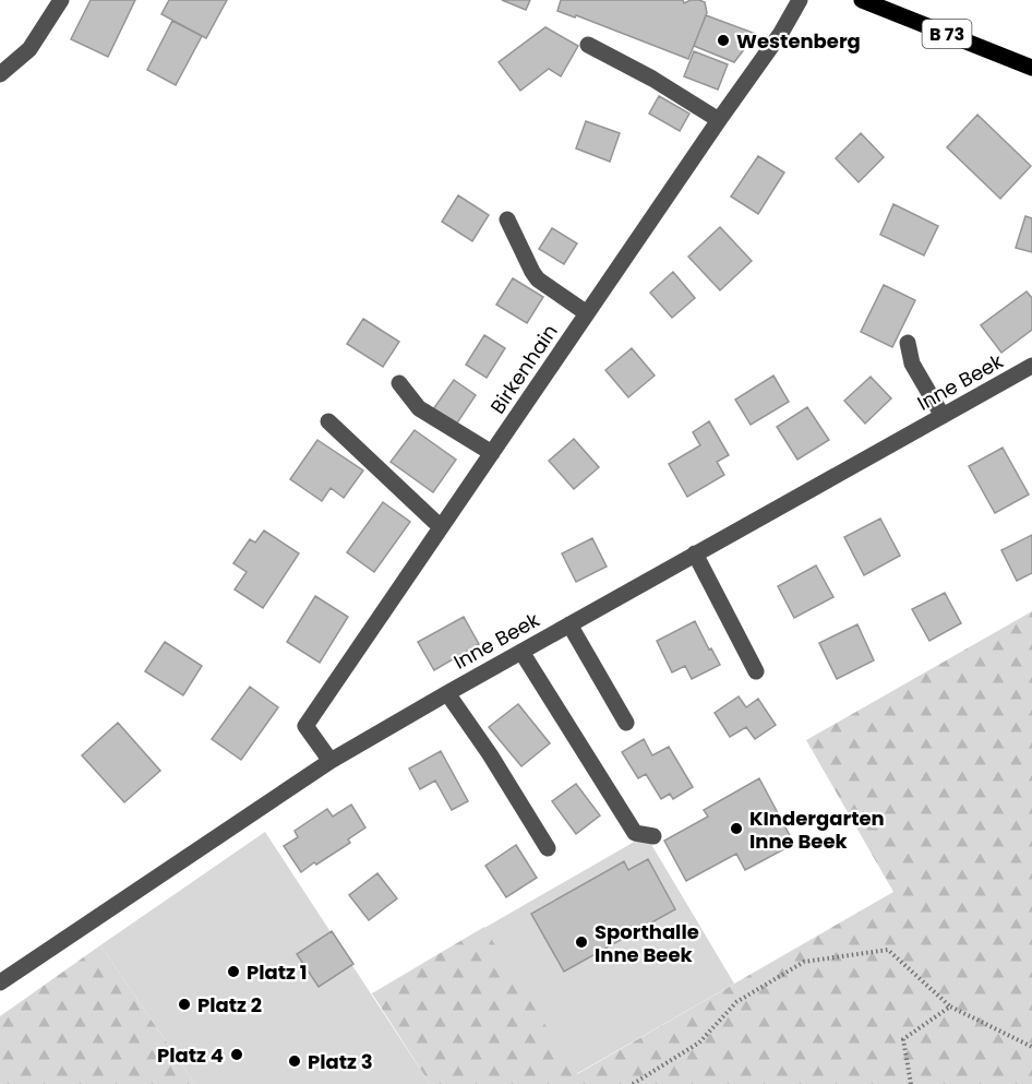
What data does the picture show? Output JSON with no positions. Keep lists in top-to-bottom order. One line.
{"streets":{"main road":["B 73"],"street":["Birkenhain","Inne Beek"]},"crossings":[["Birkenhain","Inne Beek"]],"places":["Westenberg","KIndergarten Inne Beek","Sporthalle Inne Beek","Platz 1","Platz 2","Platz 4","Platz 3"]}
